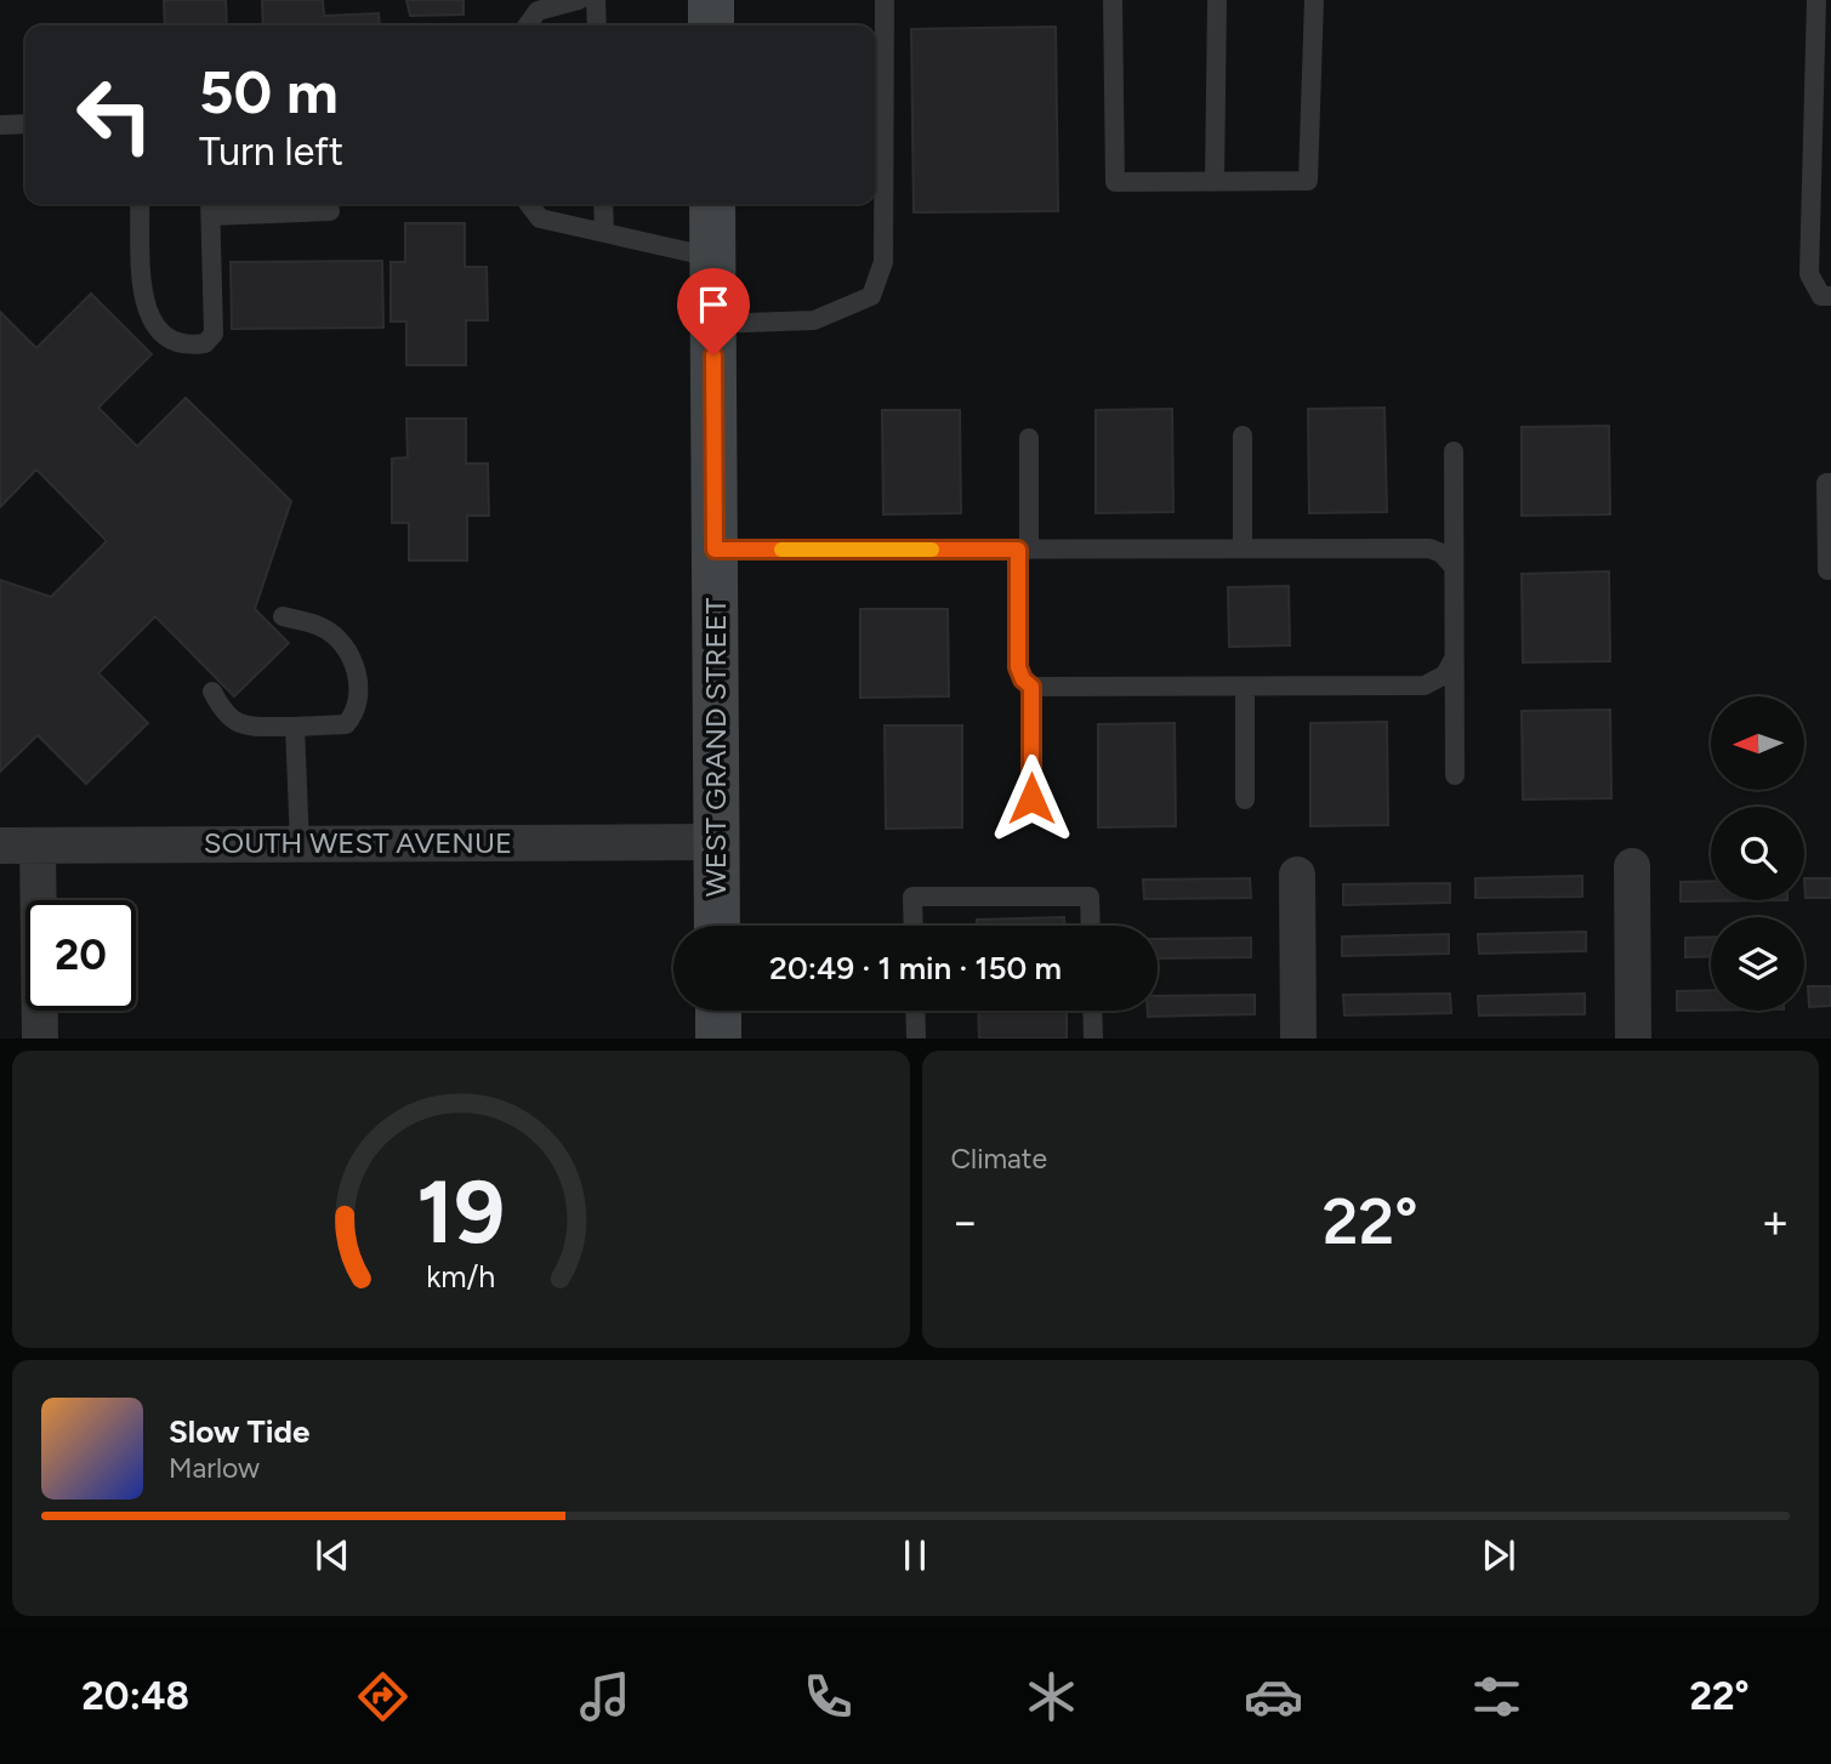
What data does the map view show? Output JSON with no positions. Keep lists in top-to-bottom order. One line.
{"streets":{"main road":["WEST GRAND STREET"],"street":["SOUTH WEST AVENUE"]},"crossings":[["WEST GRAND STREET","SOUTH WEST AVENUE"]],"north":"left","page":{"turn":["50 m","Turn left"],"limit":"20","trip":"20:49 · 1 min · 150 m","tile":"Climate","heat":["−","22°","+"],"song":["Slow Tide","Marlow"],"tabs":["20:48","22°"],"gauge":["19","km/h"]}}
